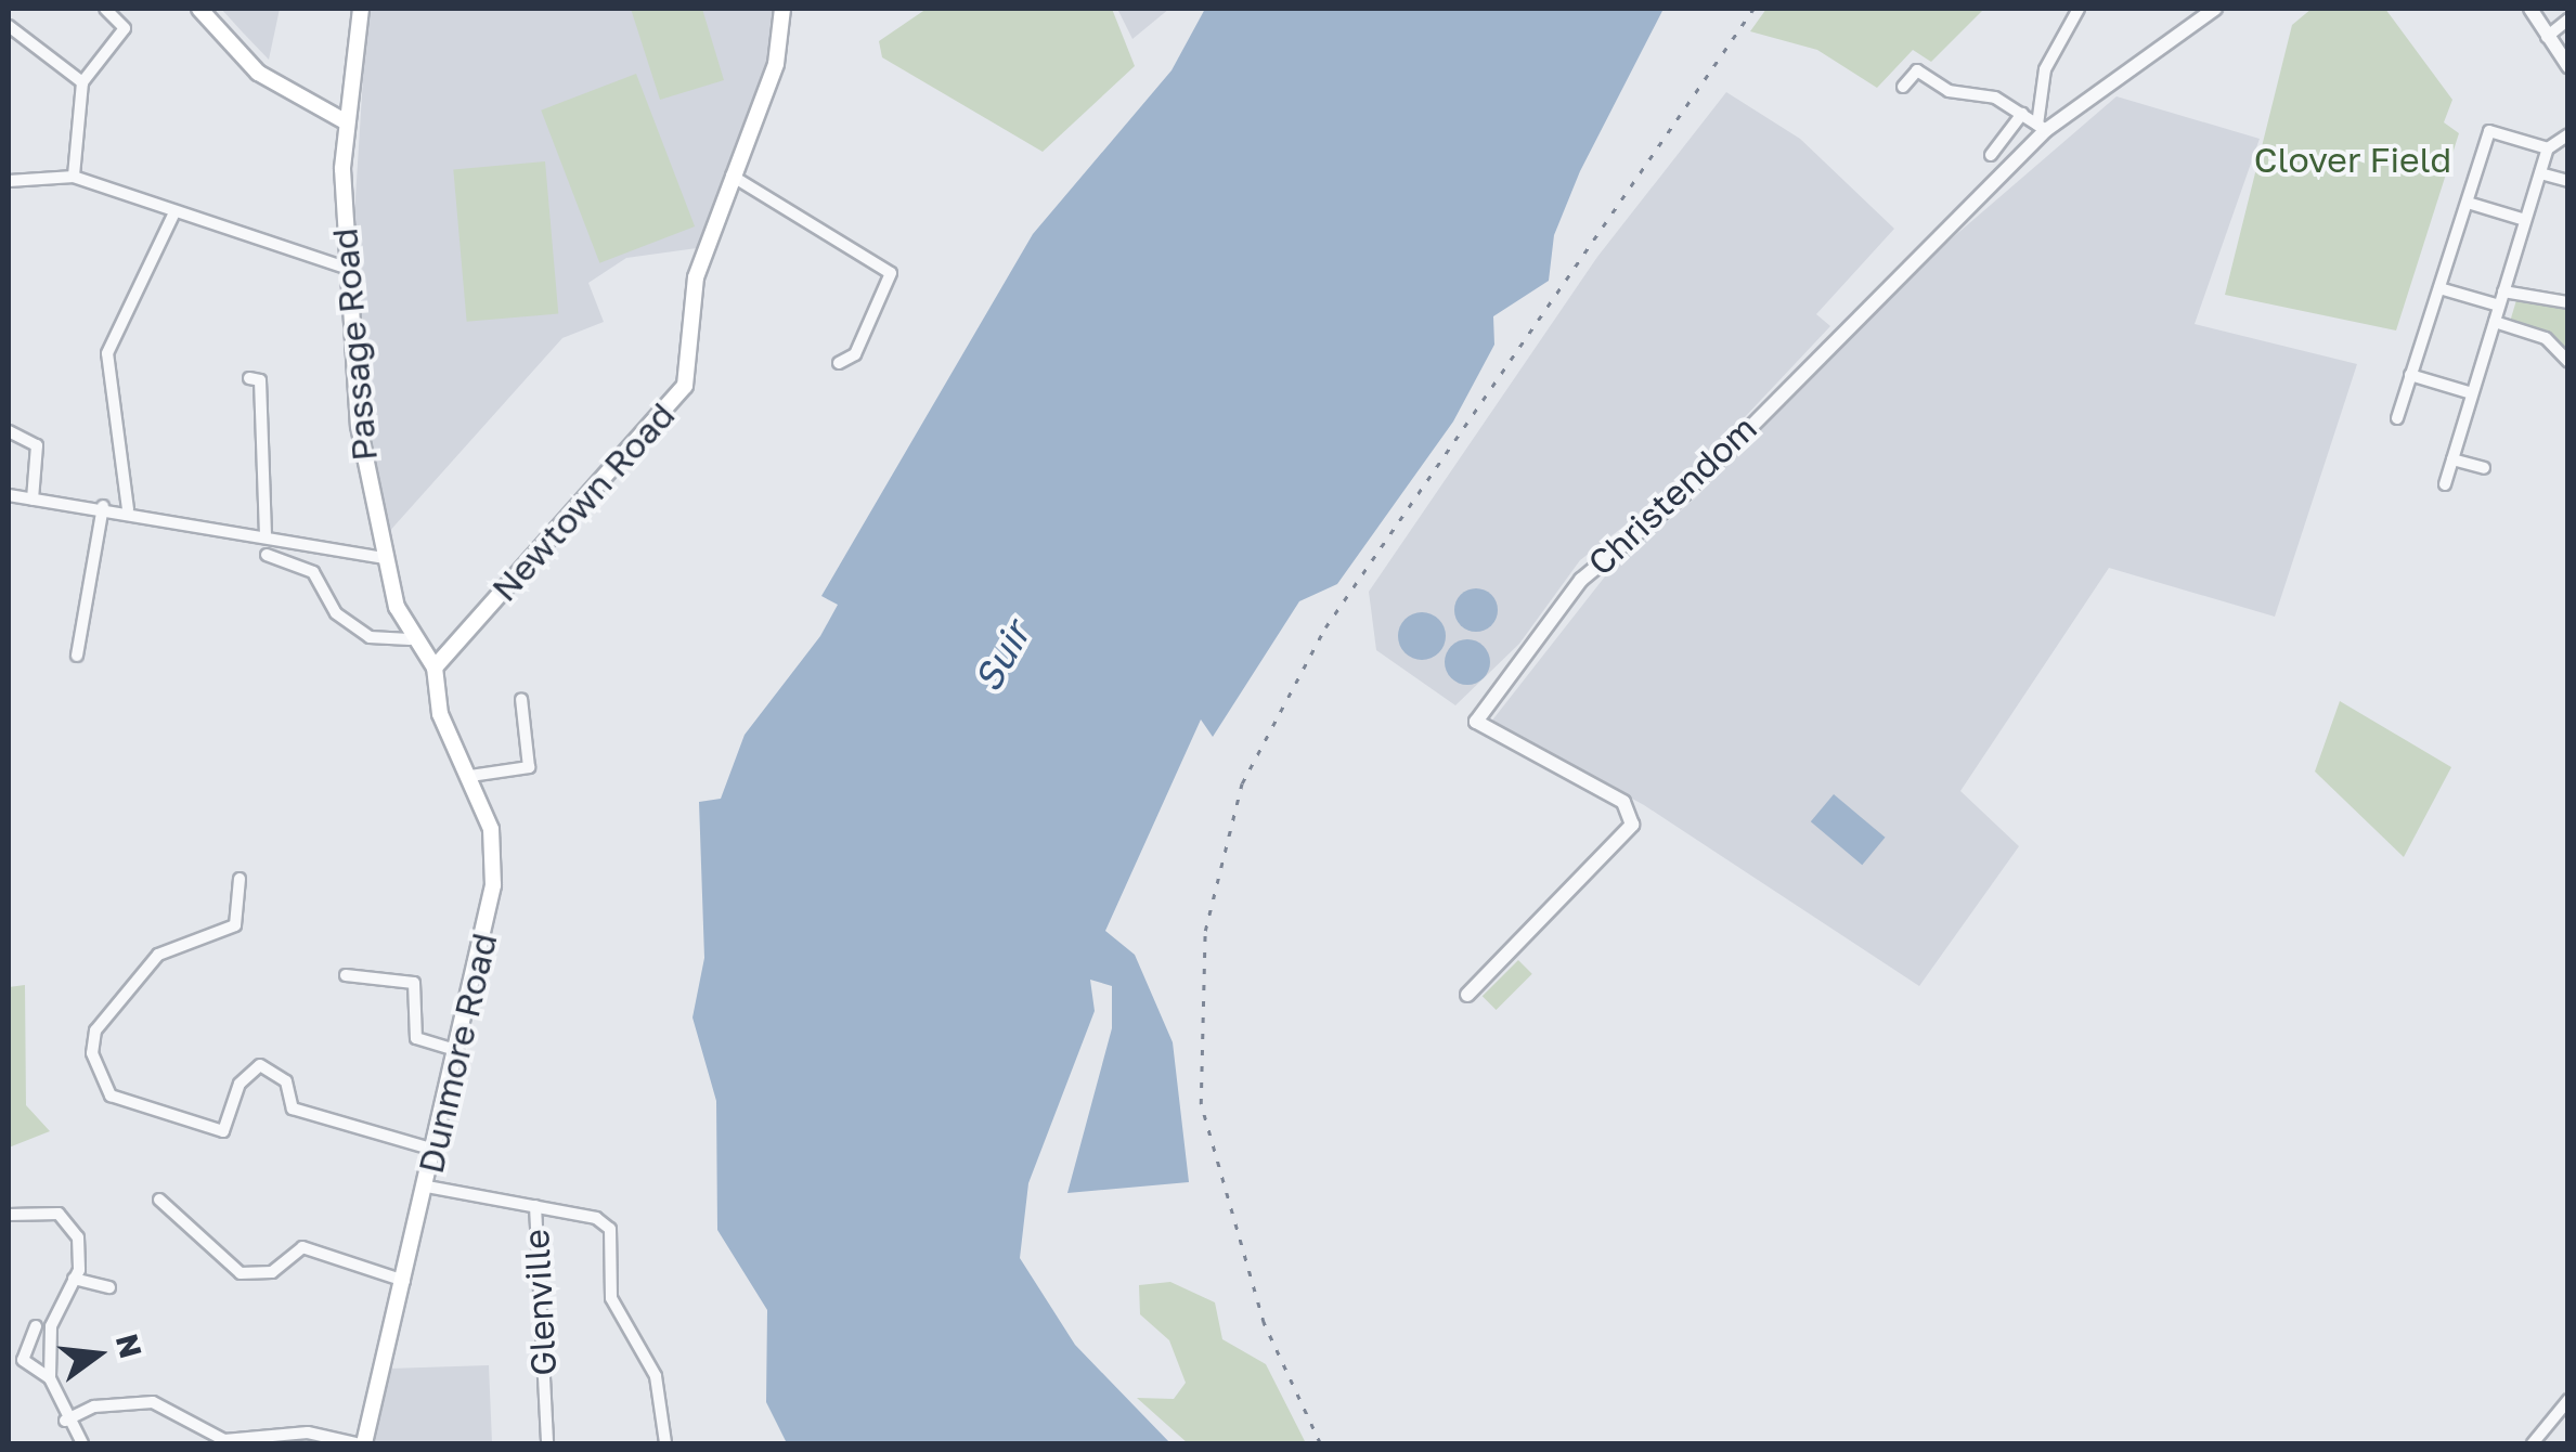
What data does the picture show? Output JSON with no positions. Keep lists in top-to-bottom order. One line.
{"streets":{"main road":["Passage Road","Newtown Road","Dunmore Road"],"street":["Christendom","Glenville"]},"crossings":[["Passage Road","Newtown Road"],["Passage Road","Dunmore Road"],["Newtown Road","Dunmore Road"],["Dunmore Road","Glenville"]],"water":["Suir"],"parks":["Clover Field"],"north":"right"}
